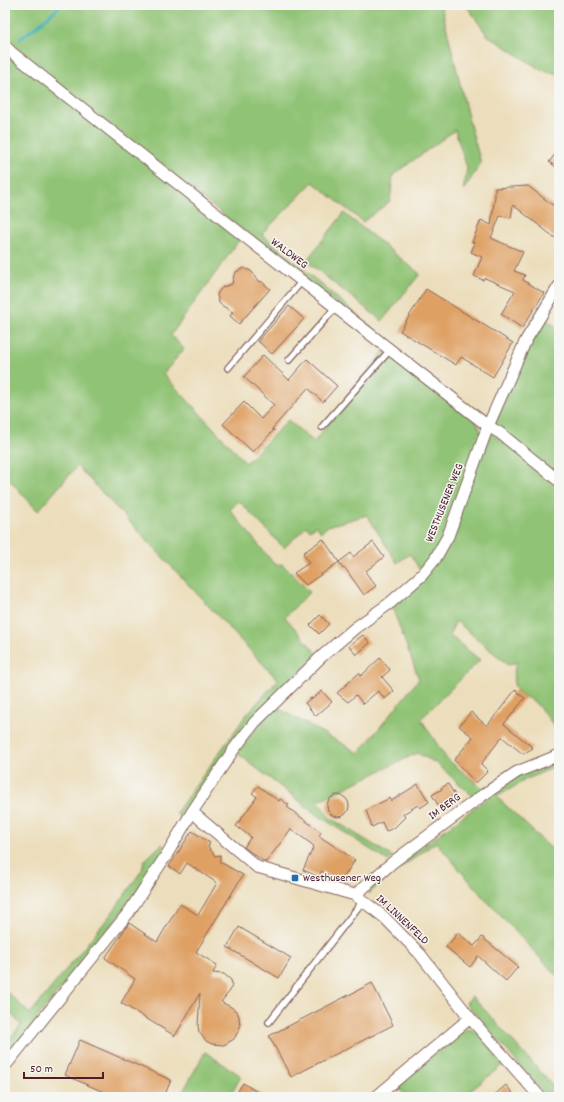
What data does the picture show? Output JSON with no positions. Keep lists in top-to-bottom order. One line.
{"streets":{"street":["WALDWEG","WESTHUSENER WEG","IM BERG","IM LINNENFELD"]},"crossings":[["WALDWEG","WESTHUSENER WEG"],["WESTHUSENER WEG","IM LINNENFELD"],["IM BERG","IM LINNENFELD"]],"places":{"transit":["Westhusener Weg"]},"scale_bar":"50 m"}
